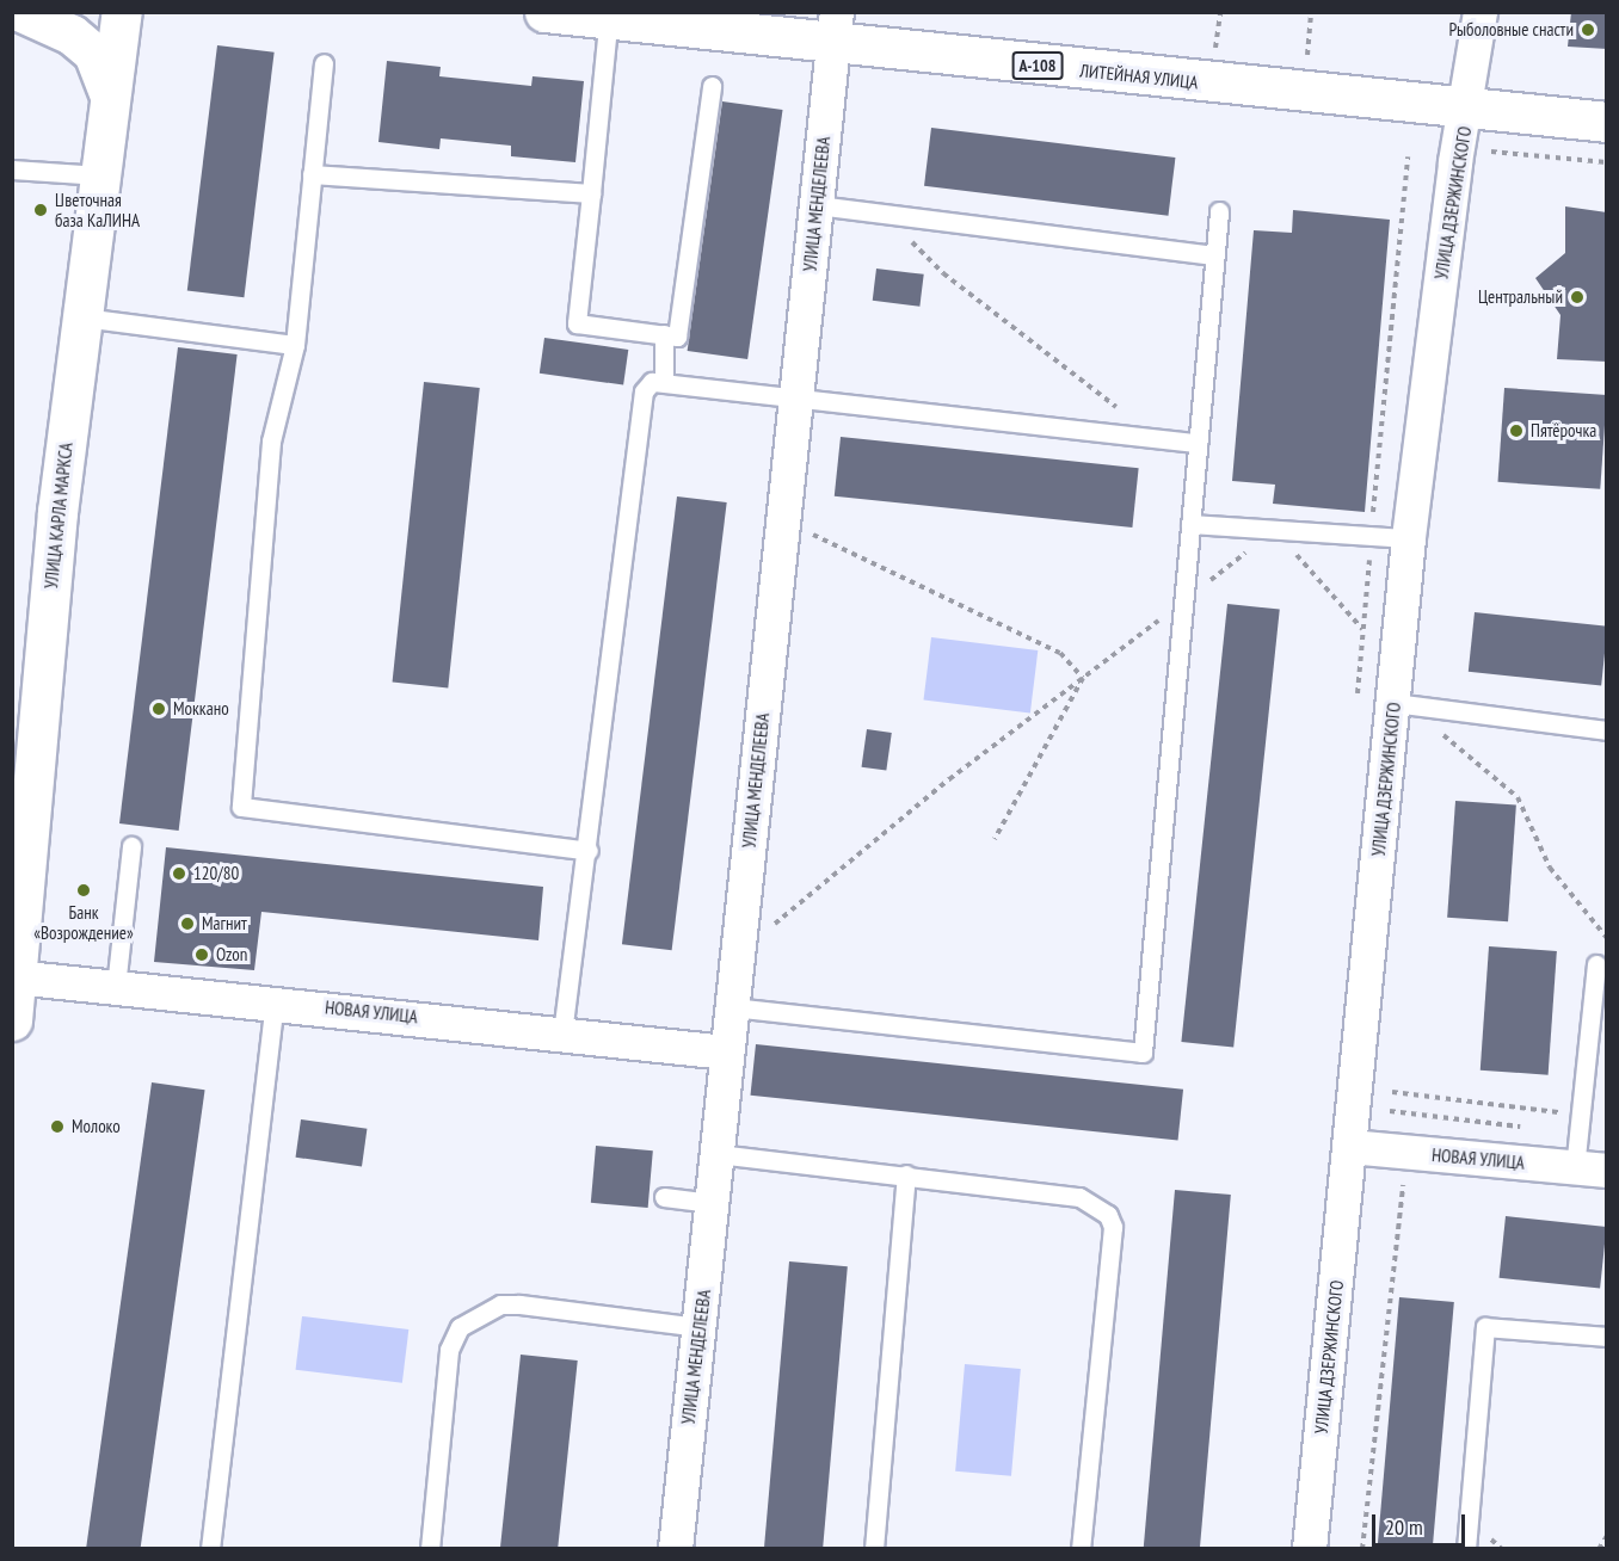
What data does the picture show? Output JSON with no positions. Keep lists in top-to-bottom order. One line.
{"streets":{"main road":["А-108","ЛИТЕЙНАЯ УЛИЦА","УЛИЦА КАРЛА МАРКСА"],"street":["УЛИЦА ДЗЕРЖИНСКОГО","УЛИЦА МЕНДЕЛЕЕВА","НОВАЯ УЛИЦА"]},"crossings":[["ЛИТЕЙНАЯ УЛИЦА","УЛИЦА ДЗЕРЖИНСКОГО"],["ЛИТЕЙНАЯ УЛИЦА","УЛИЦА МЕНДЕЛЕЕВА"],["УЛИЦА ДЗЕРЖИНСКОГО","НОВАЯ УЛИЦА"],["УЛИЦА МЕНДЕЛЕЕВА","НОВАЯ УЛИЦА"],["УЛИЦА КАРЛА МАРКСА","НОВАЯ УЛИЦА"]],"places":["Рыболовные снасти","Цветочная база КаЛИНА","Центральный","Пятёрочка","Моккано","120/80","Банк «Возрождение»","Магнит","Ozon","Молоко"],"scale_bar":"20 m"}
